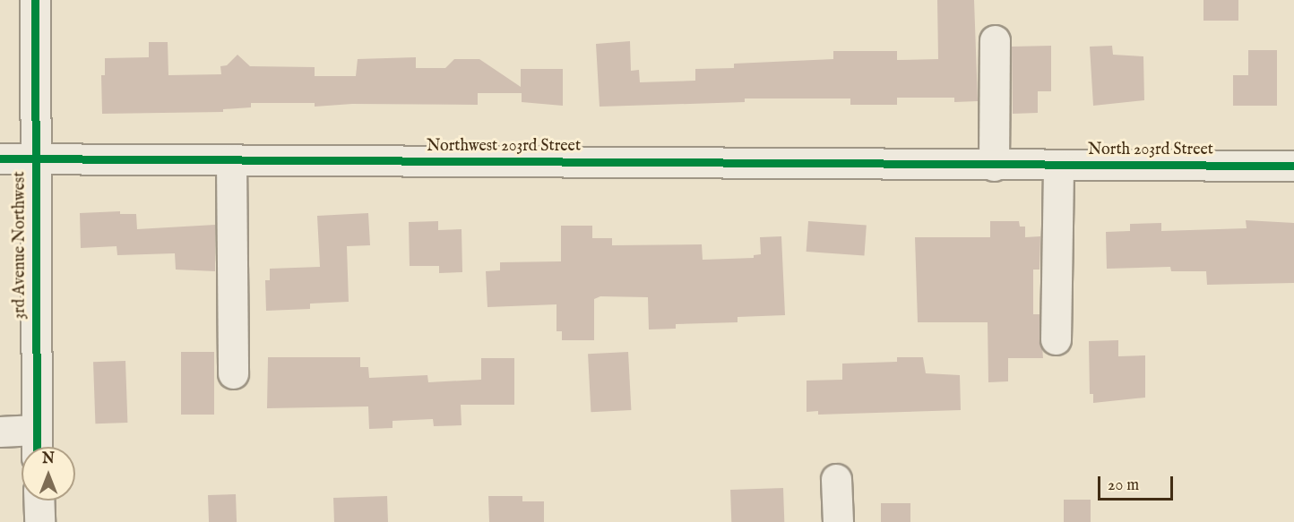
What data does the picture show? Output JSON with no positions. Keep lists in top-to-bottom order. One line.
{"streets":{"street":["Northwest 203rd Street","North 203rd Street","3rd Avenue Northwest"]},"crossings":[["Northwest 203rd Street","North 203rd Street"],["Northwest 203rd Street","3rd Avenue Northwest"]],"scale_bar":"20 m","north":"top"}
